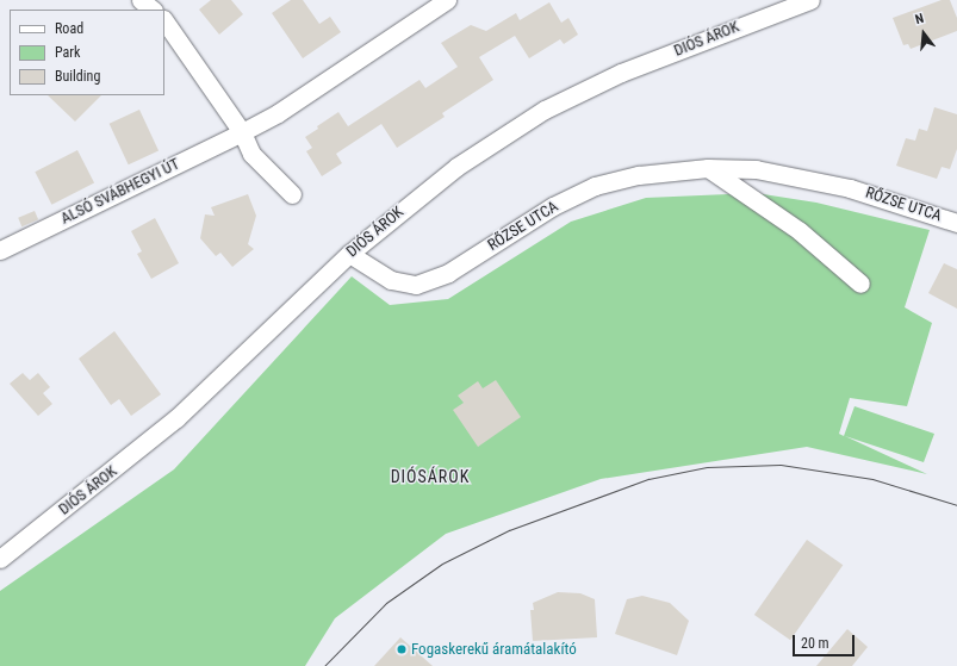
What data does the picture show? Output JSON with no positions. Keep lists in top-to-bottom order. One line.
{"streets":{"street":["DIÓS ÁROK","ALSÓ SVÁBHEGYI ÚT","RŐZSE UTCA"]},"crossings":[["DIÓS ÁROK","RŐZSE UTCA"]],"districts":["DIÓSÁROK"],"places":["Fogaskerekű áramátalakító"],"legend":["Road","Park","Building"],"scale_bar":"20 m","north":"top"}
